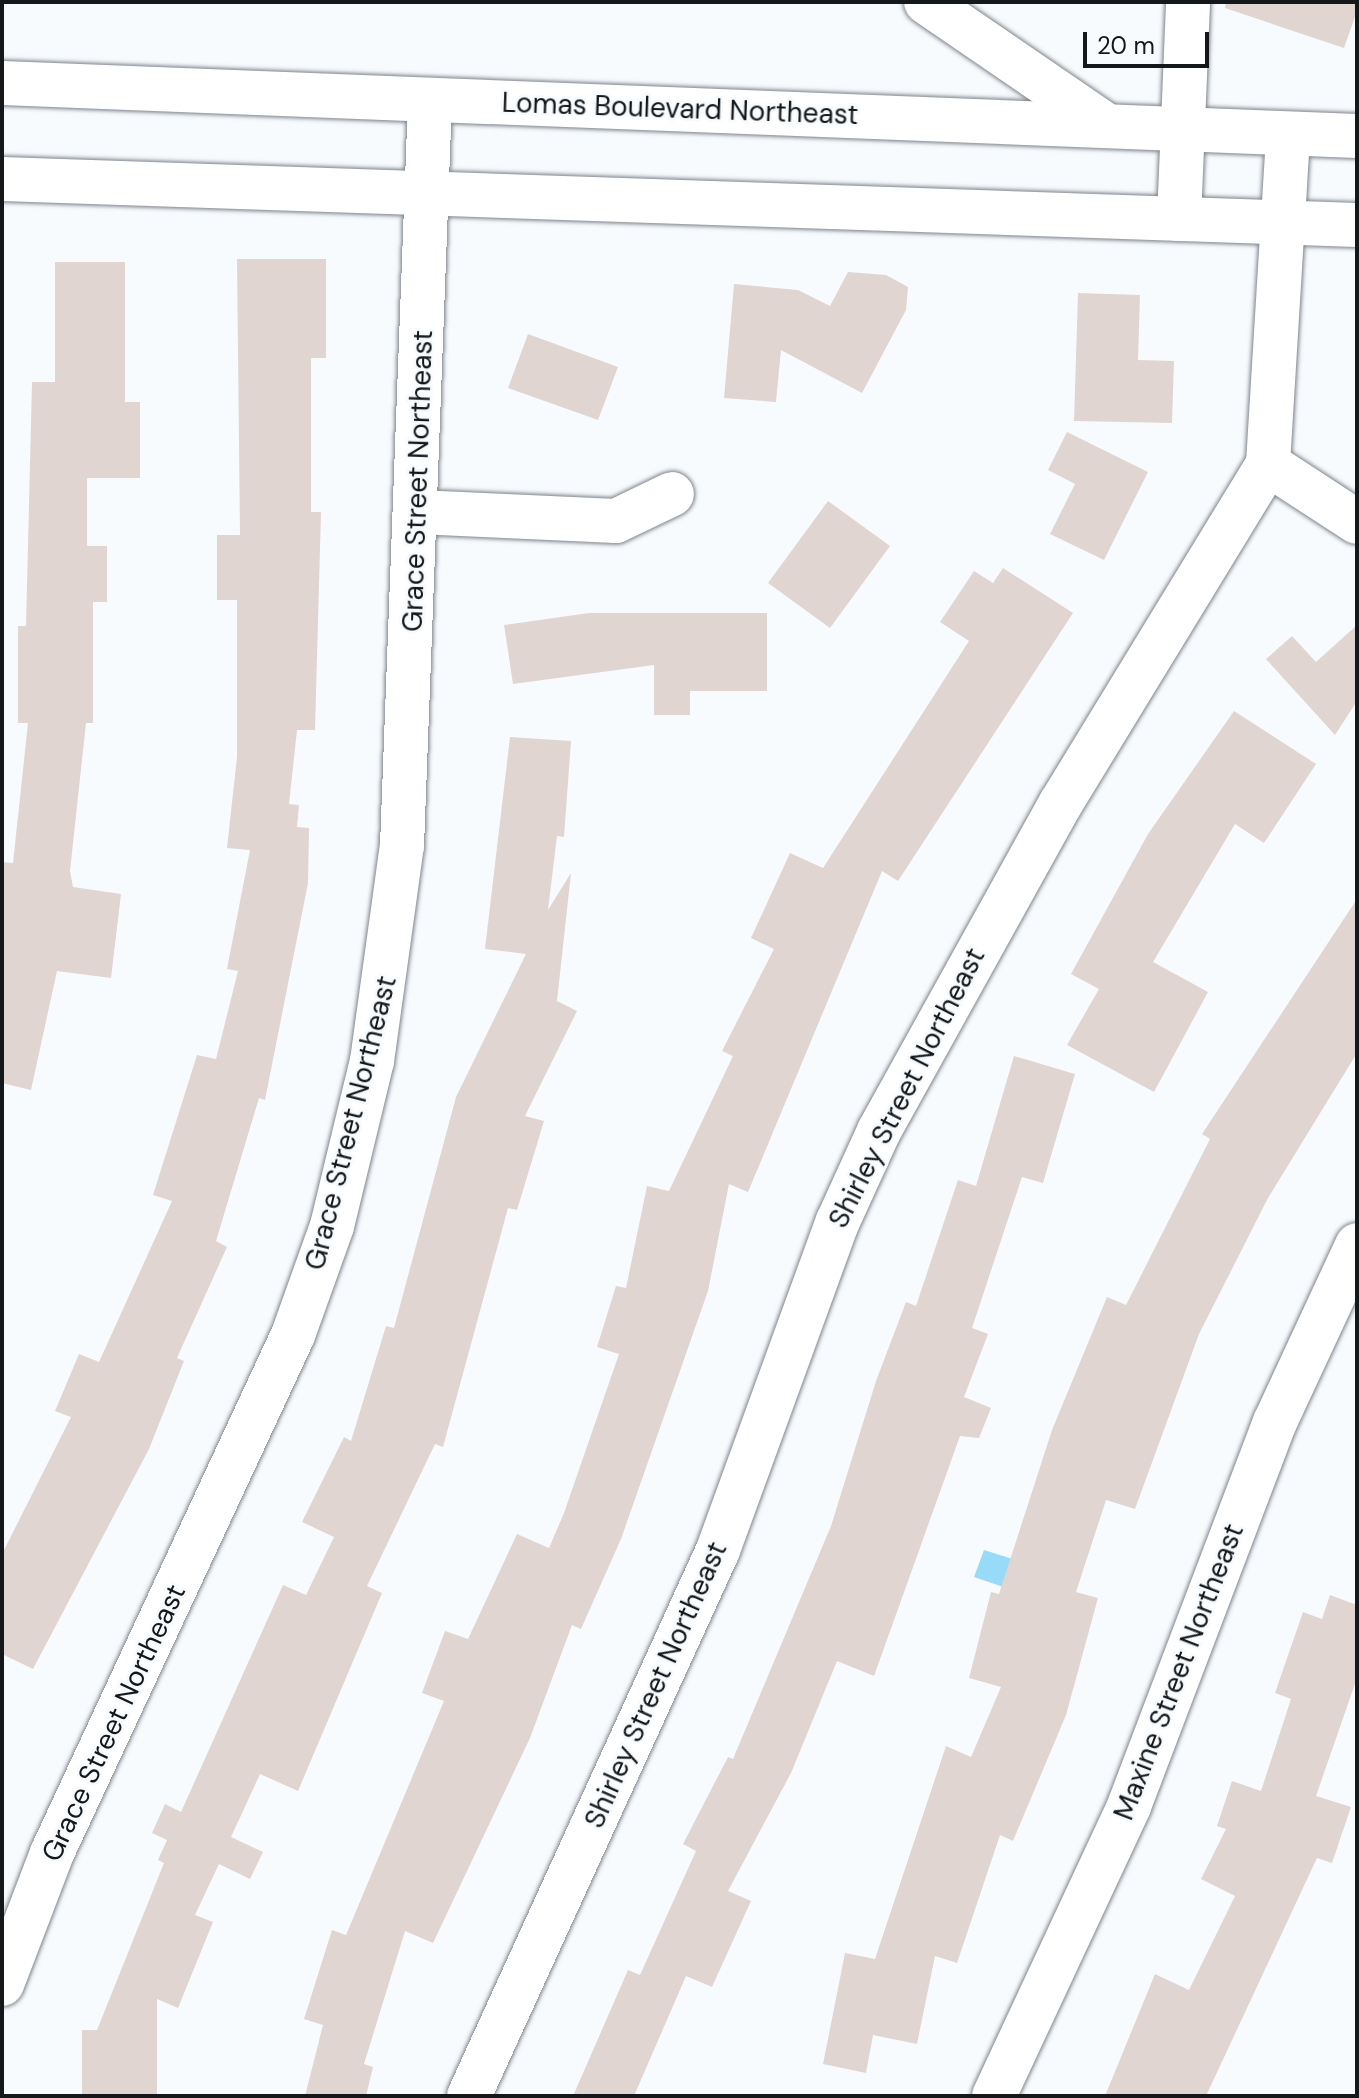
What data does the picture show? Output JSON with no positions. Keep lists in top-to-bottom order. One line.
{"streets":{"street":["Lomas Boulevard Northeast","Grace Street Northeast","Shirley Street Northeast","Maxine Street Northeast"]},"crossings":[["Lomas Boulevard Northeast","Grace Street Northeast"],["Lomas Boulevard Northeast","Shirley Street Northeast"]],"scale_bar":"20 m"}
